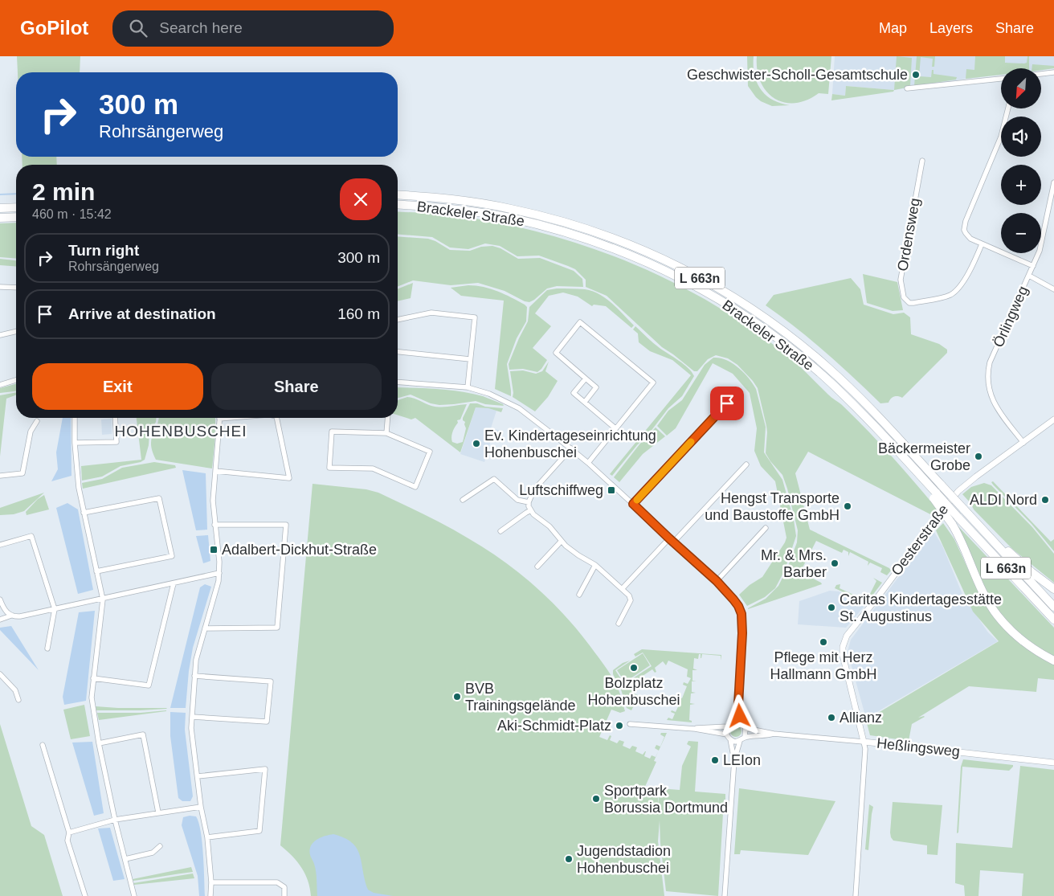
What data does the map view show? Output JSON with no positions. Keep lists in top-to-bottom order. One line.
{"streets":{"highway":["Brackeler Straße","L 663n"],"street":["Ordensweg","Örlingweg","Oesterstraße","Heßlingsweg"]},"crossings":[["Brackeler Straße","L 663n"],["Örlingweg","Oesterstraße"],["Oesterstraße","Heßlingsweg"]],"districts":["HOHENBUSCHEI"],"places":{"other":["Geschwister-Scholl-Gesamtschule","Ev. Kindertageseinrichtung Hohenbuschei","Bäckermeister Grobe","ALDI Nord","Hengst Transporte und Baustoffe GmbH","Mr. & Mrs. Barber","Caritas Kindertagesstätte St. Augustinus","Pflege mit Herz Hallmann GmbH","Bolzplatz Hohenbuschei","BVB Trainingsgelände","Allianz","Aki-Schmidt-Platz","LEIon","Sportpark Borussia Dortmund","Jugendstadion Hohenbuschei"],"transit":["Luftschiffweg","Adalbert-Dickhut-Straße"]},"north":"bottom left","page":{"header":"GoPilot","search":"Search here","nav":["Map","Layers","Share"],"map_buttons":["+","−"],"turn":["300 m","Rohrsängerweg"],"heading":["2 min","460 m · 15:42"],"list":[{"name":"Turn right","note":"Rohrsängerweg","value":"300 m"},{"name":"Arrive at destination","value":"160 m"}],"buttons":["Exit","Share"]}}
